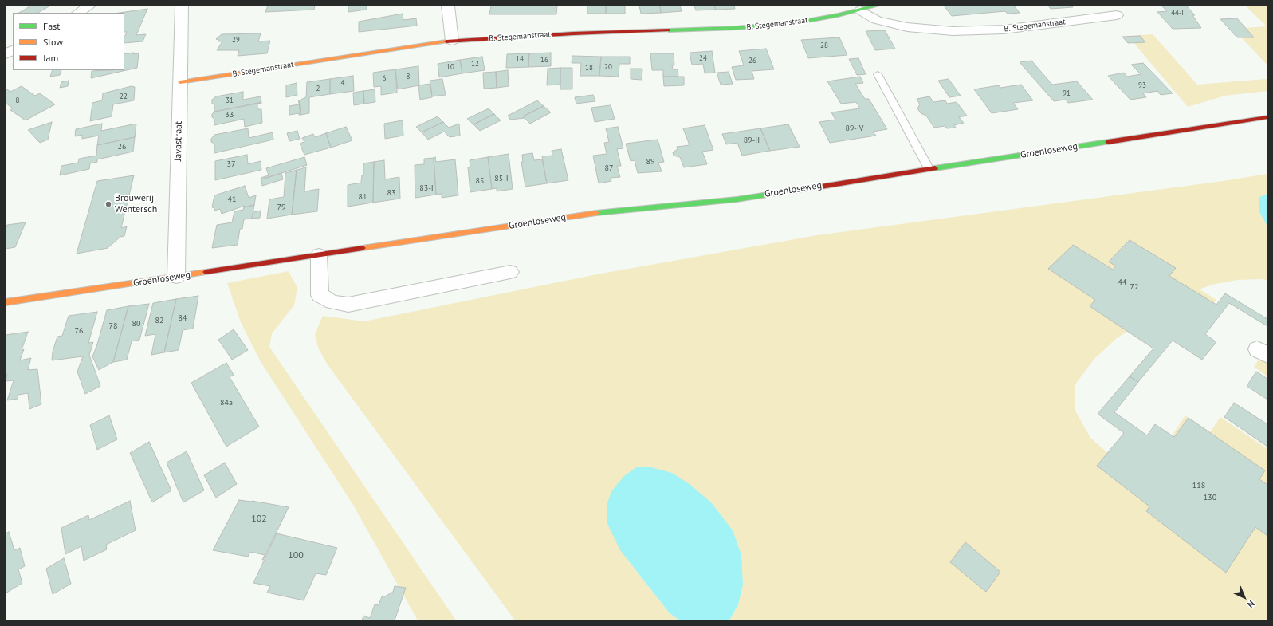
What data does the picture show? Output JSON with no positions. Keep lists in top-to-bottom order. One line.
{"streets":{"main road":["B. Stegemanstraat","Groenloseweg"],"street":["Javastraat"]},"crossings":[["B. Stegemanstraat","Javastraat"],["Javastraat","Groenloseweg"]],"places":["Brouwerij Wentersch"],"house_numbers":["44-I","29","28","24","14","16","26","12","10","20","18","8","6","4","93","2","91","22","8","31","33","89-IV","89-II","26","89","37","87","85-I","85","83-I","83","81","41","79","44","72","84","82","80","78","76","84a","118","130","102","100"],"legend":["Fast","Slow","Jam"],"north":"bottom right"}
